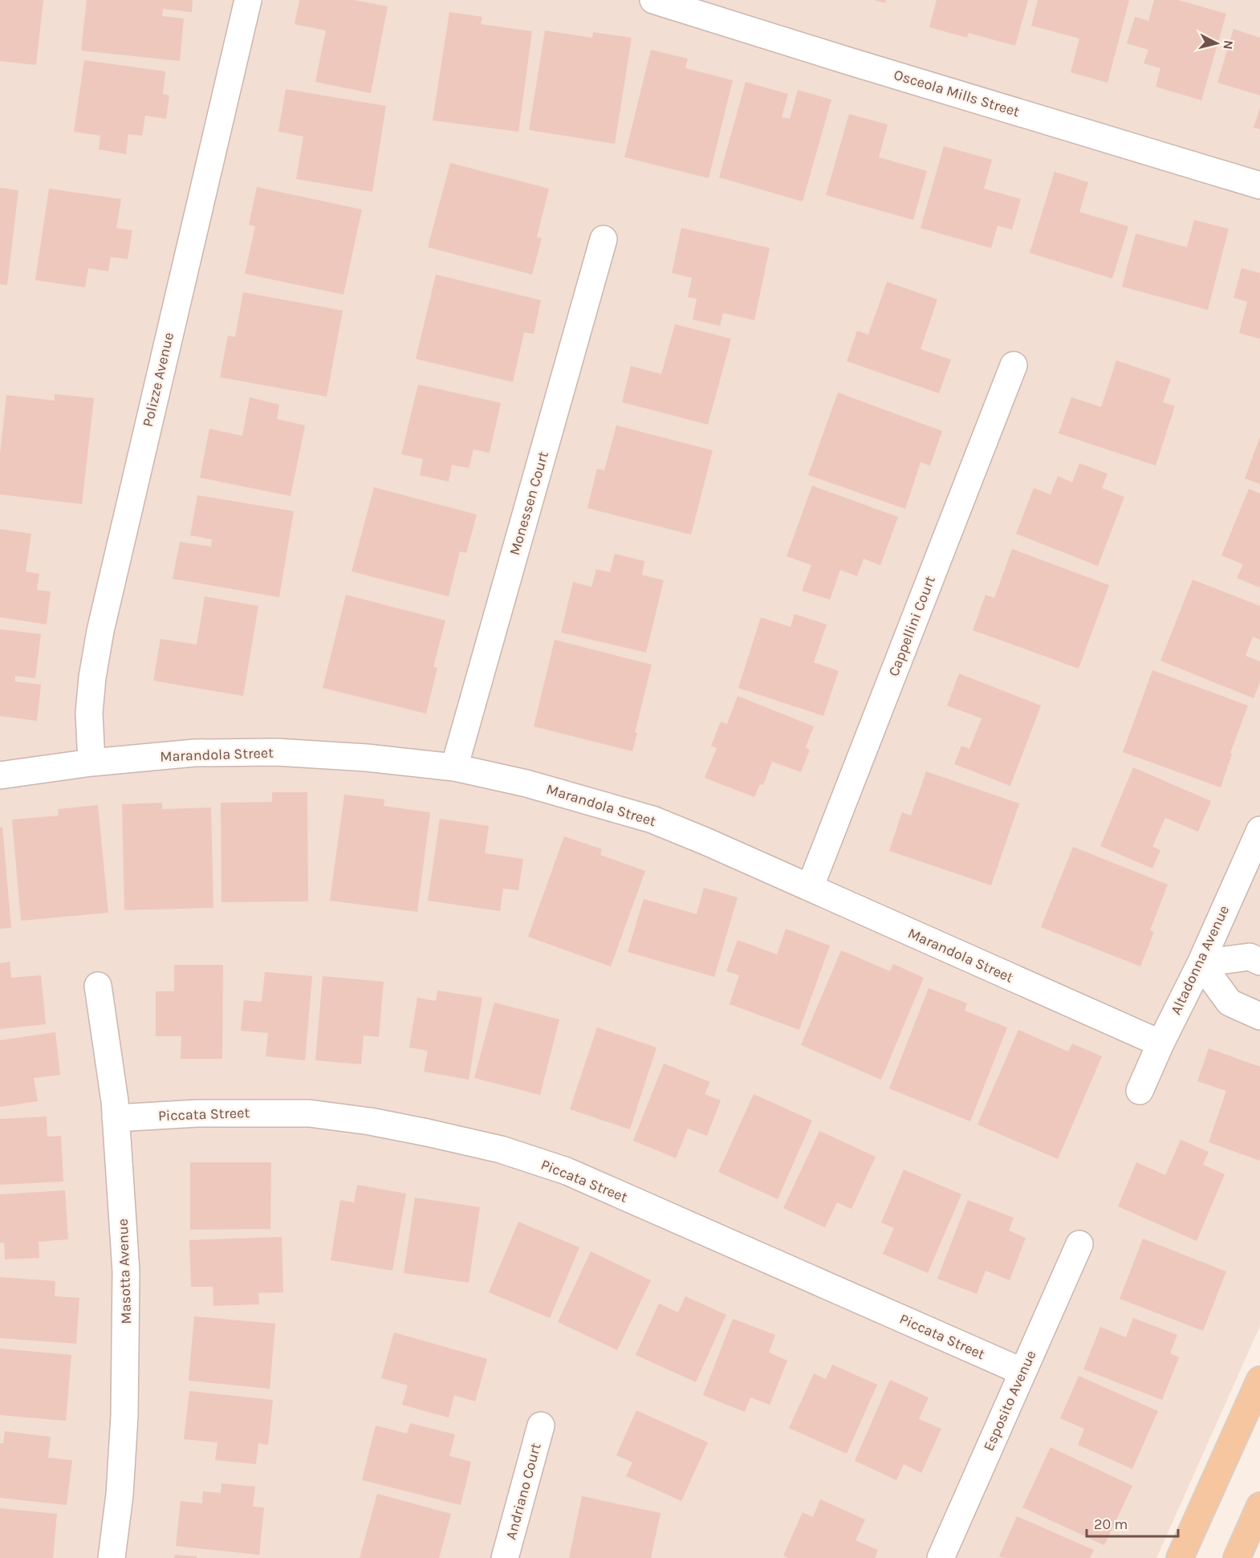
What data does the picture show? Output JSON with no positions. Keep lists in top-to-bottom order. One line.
{"streets":{"street":["Osceola Mills Street","Polizze Avenue","Monessen Court","Cappellini Court","Marandola Street","Altadonna Avenue","Piccata Street","Masotta Avenue","Esposito Avenue","Andriano Court"]},"crossings":[["Polizze Avenue","Marandola Street"],["Monessen Court","Marandola Street"],["Cappellini Court","Marandola Street"],["Marandola Street","Altadonna Avenue"],["Piccata Street","Masotta Avenue"],["Piccata Street","Esposito Avenue"]],"scale_bar":"20 m","north":"right"}
